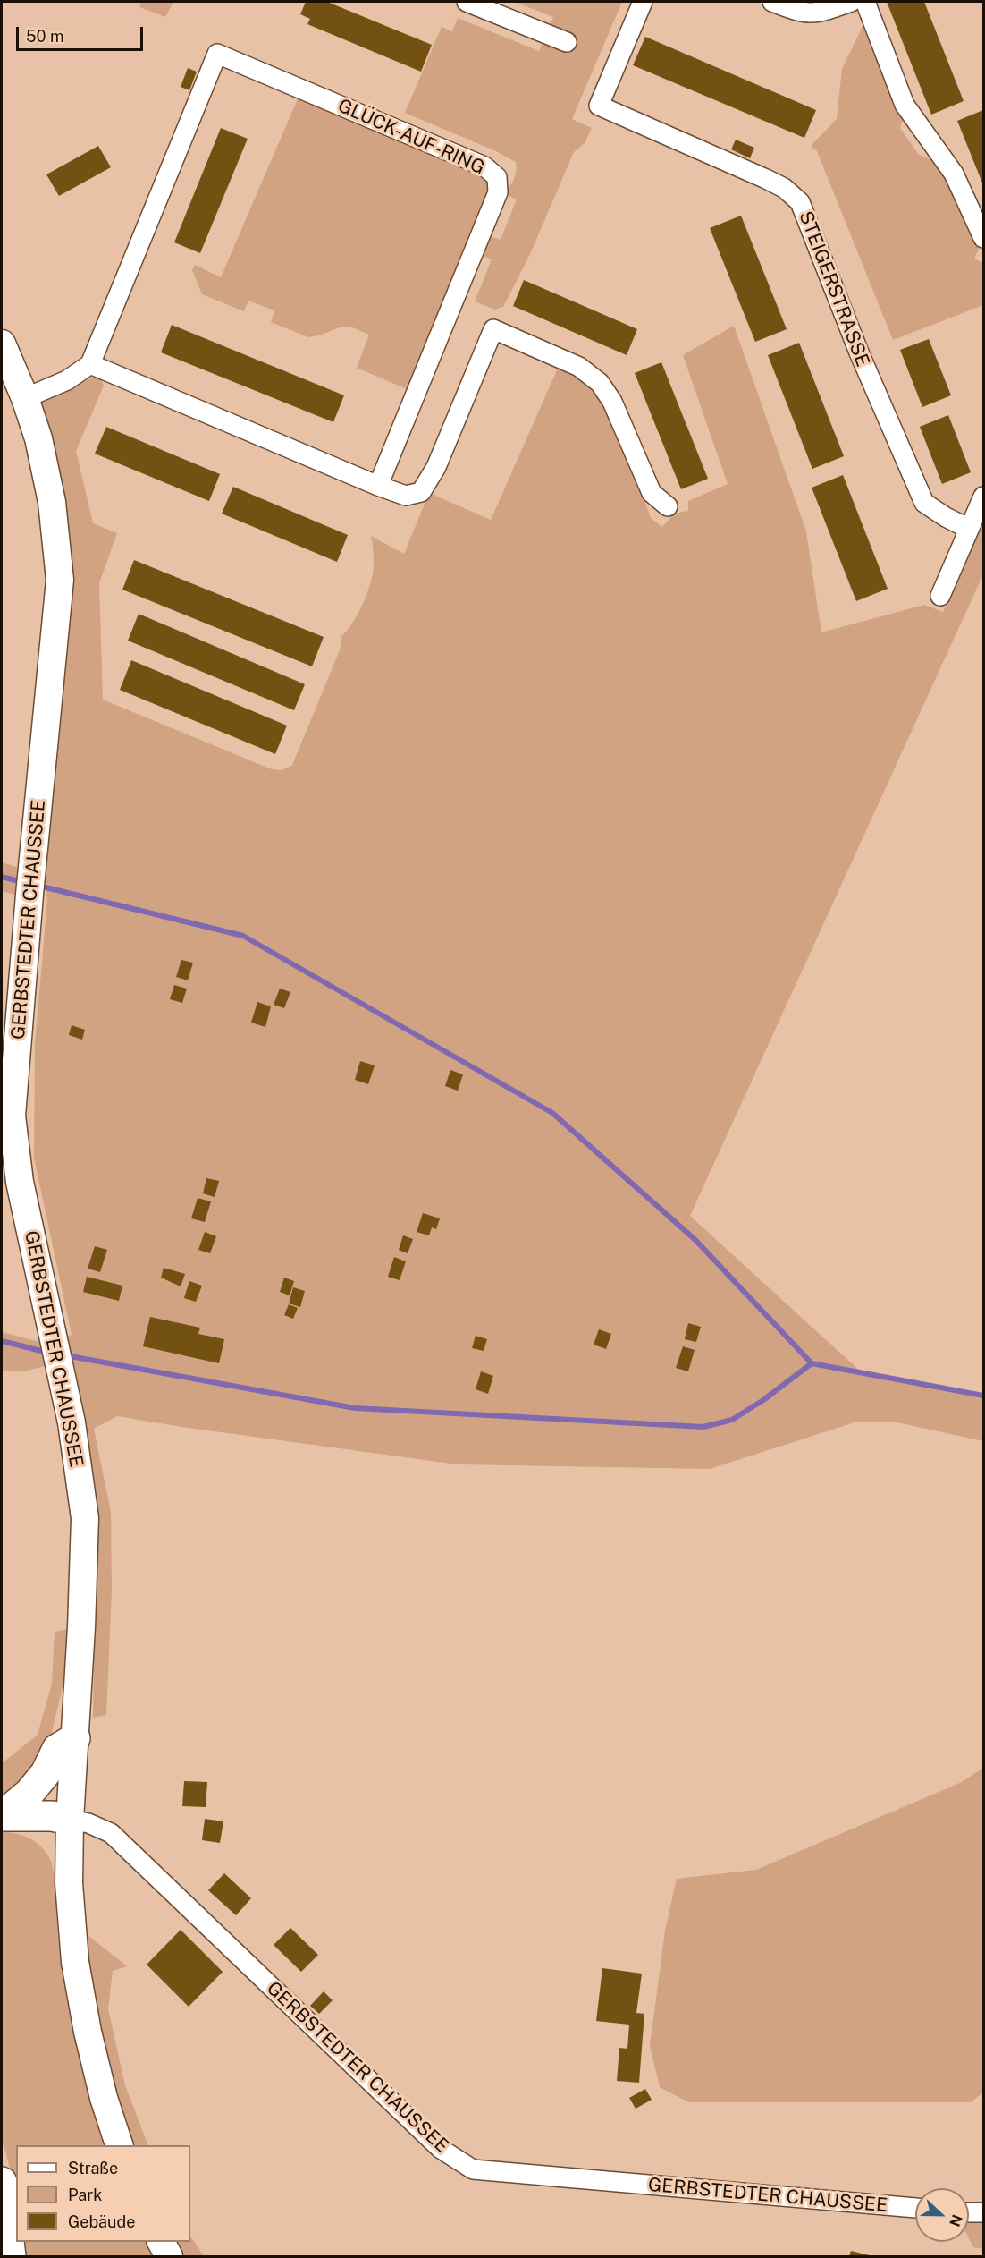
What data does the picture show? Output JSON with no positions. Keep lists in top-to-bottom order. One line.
{"streets":{"main road":["GERBSTEDTER CHAUSSEE"],"street":["GLÜCK-AUF-RING","STEIGERSTRASSE"]},"legend":["Straße","Park","Gebäude"],"scale_bar":"50 m","north":"right"}
